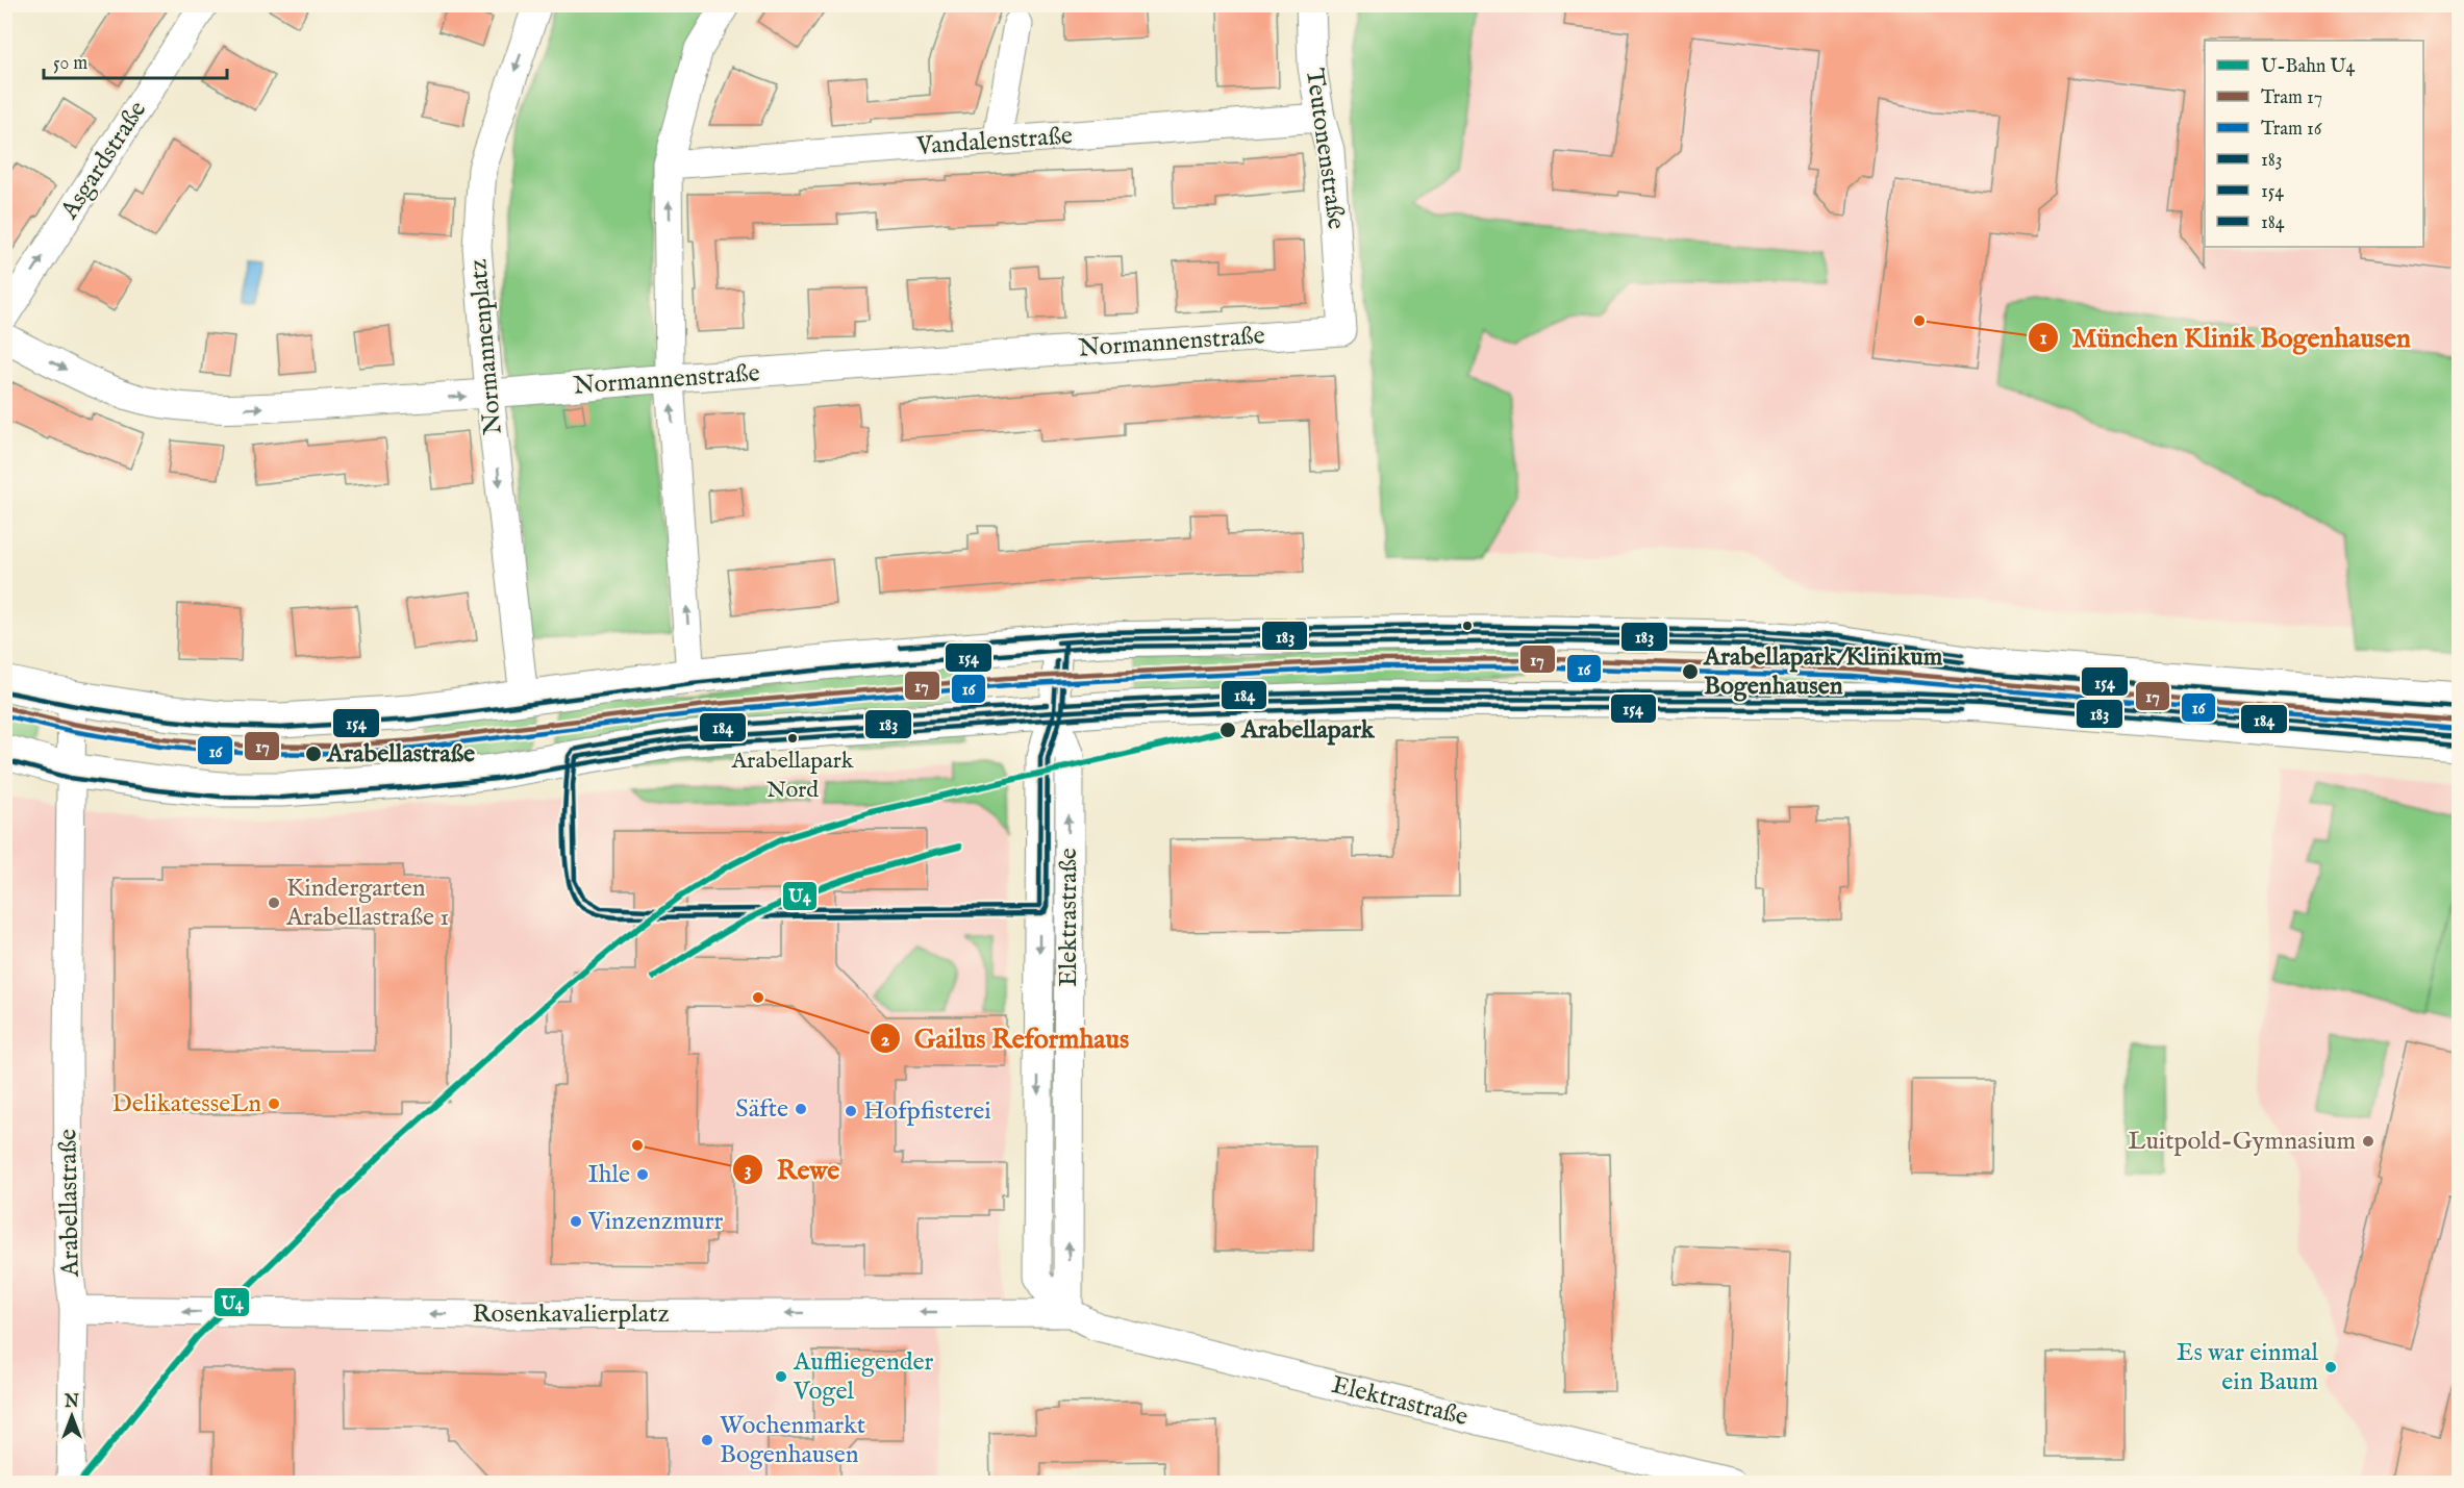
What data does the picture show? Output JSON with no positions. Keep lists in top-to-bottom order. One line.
{"streets":{"street":["Vandalenstraße","Teutonenstraße","Asgardstraße","Normannenstraße","Normannenplatz","Elektrastraße","Arabellastraße","Rosenkavalierplatz"]},"crossings":[["Vandalenstraße","Teutonenstraße"],["Teutonenstraße","Normannenstraße"],["Normannenstraße","Normannenplatz"],["Elektrastraße","Rosenkavalierplatz"],["Arabellastraße","Rosenkavalierplatz"]],"one_way":["Asgardstraße","Normannenstraße","Rosenkavalierplatz"],"places":["München Klinik Bogenhausen","Arabellapark/Klinikum Bogenhausen","Arabellapark","Arabellapark Nord","Arabellastraße","Kindergarten Arabellastraße 1","Gailus Reformhaus","DelikatesseLn","Säfte","Hofpfisterei","Luitpold-Gymnasium","Rewe","Ihle","Vinzenzmurr","Es war einmal ein Baum","Auffliegender Vogel","Wochenmarkt Bogenhausen"],"lines":["transit line 184","transit line 183","transit line 154","tram line 17","tram line 16","metro line U4"],"legend":["U-Bahn U4","Tram 17","Tram 16","183","154","184"],"scale_bar":"50 m","north":"top"}
